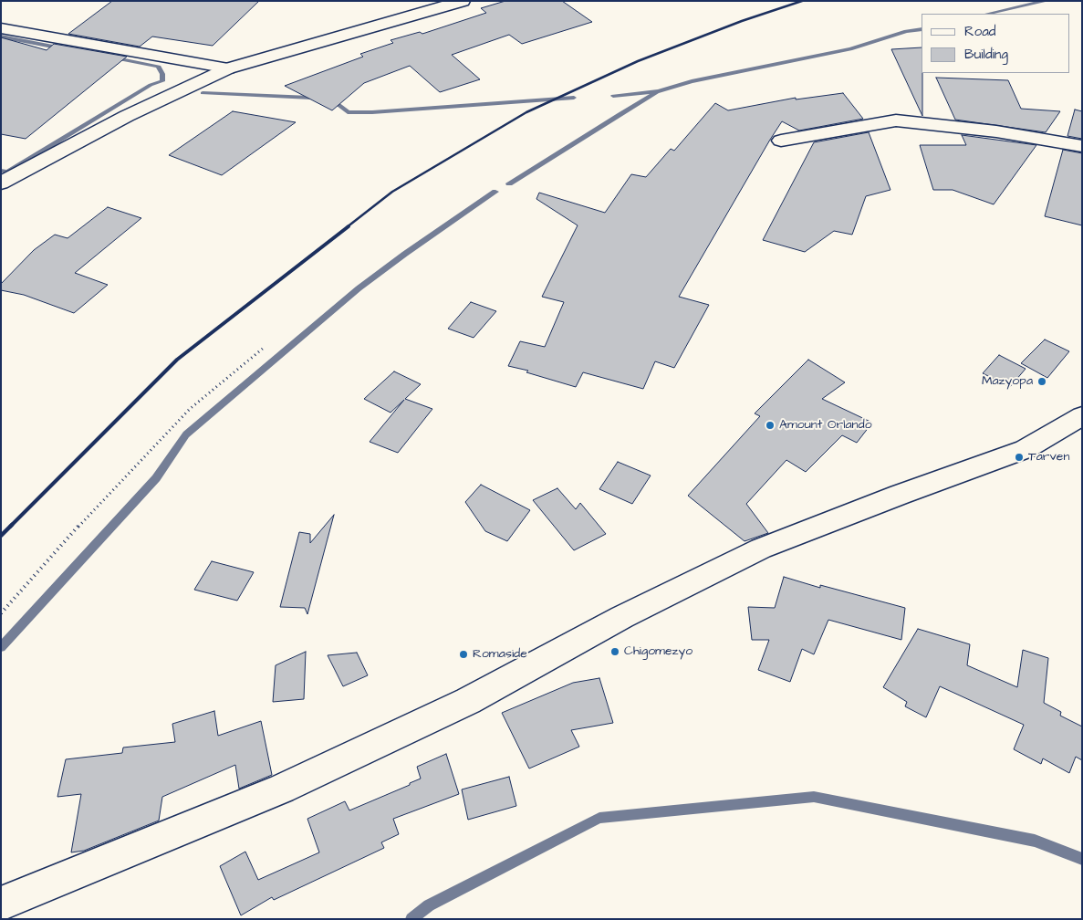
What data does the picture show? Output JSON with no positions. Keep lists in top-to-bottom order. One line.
{"places":["Mazyopa","Amount Orlando","Tarven","Chigomezyo","Romaside"],"legend":["Road","Building"]}
